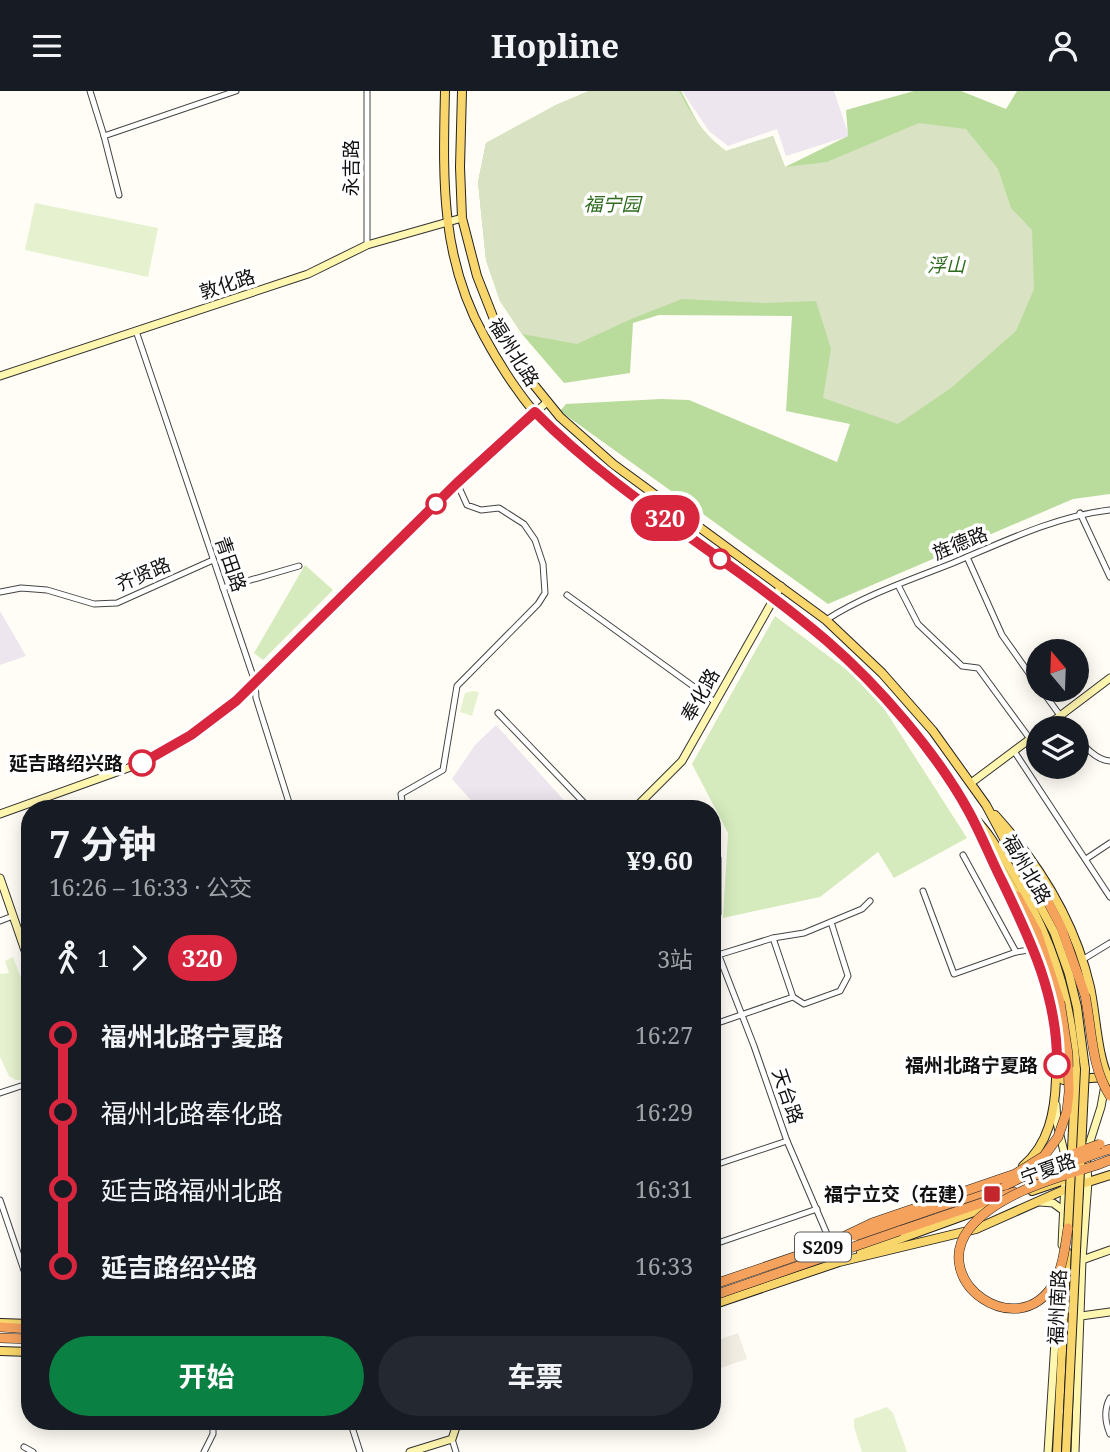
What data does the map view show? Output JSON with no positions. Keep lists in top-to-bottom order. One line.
{"streets":{"highway":["S209"],"main road":["敦化路","福州北路","奉化路","宁夏路","福州南路"],"street":["永吉路","旌德路","青田路","齐贤路","天台路"]},"crossings":[["永吉路","敦化路"],["敦化路","福州北路"],["敦化路","青田路"],["福州北路","旌德路"],["福州北路","奉化路"],["福州北路","福州南路"],["青田路","齐贤路"],["天台路","宁夏路"],["宁夏路","S209"]],"parks":["福宁园","浮山"],"places":{"other":["延吉路绍兴路","福州北路宁夏路"],"transit":["福宁立交（在建）"]},"lines":["bus line 320"],"north":"top","page":{"header":"Hopline","on_map":"320","heading":["7 分钟","16:26 – 16:33 · 公交","¥9.60"],"legs":["1","320","3站"],"list":[{"name":"福州北路宁夏路","value":"16:27"},{"name":"福州北路奉化路","value":"16:29"},{"name":"延吉路福州北路","value":"16:31"},{"name":"延吉路绍兴路","value":"16:33"}],"buttons":["开始","车票"]}}
